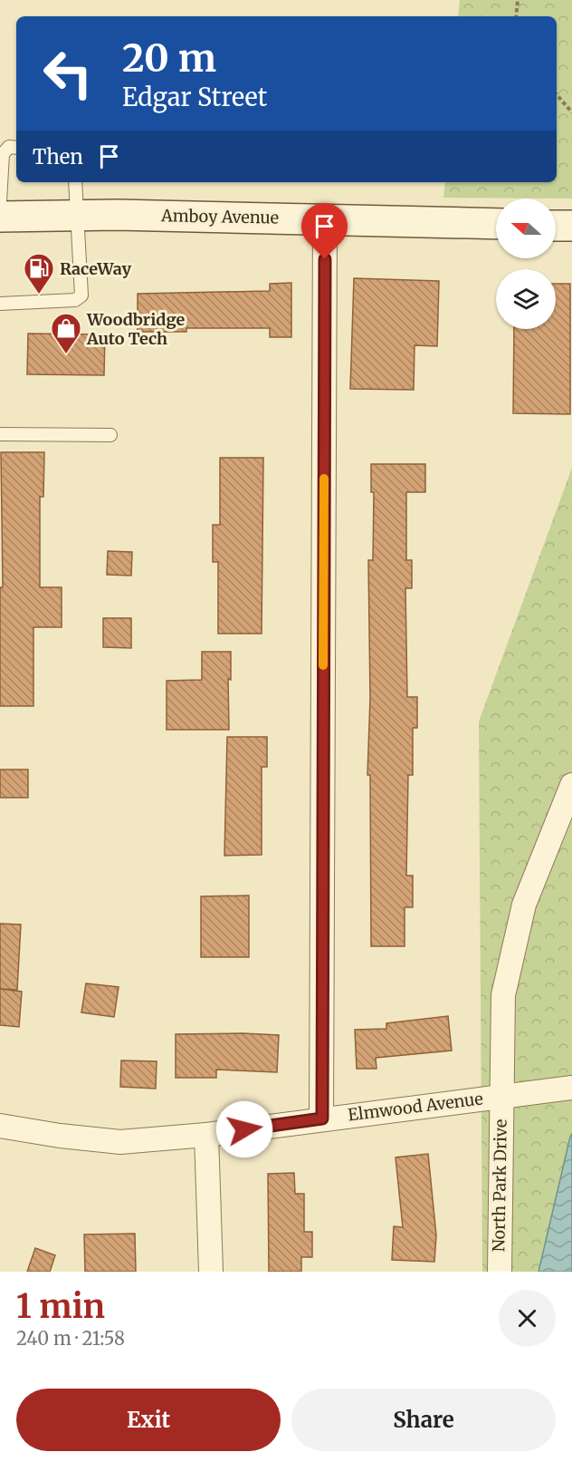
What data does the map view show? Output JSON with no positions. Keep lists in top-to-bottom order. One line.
{"streets":{"main road":["Amboy Avenue"],"street":["Elmwood Avenue","North Park Drive"]},"crossings":[["Elmwood Avenue","North Park Drive"]],"places":{"fuel station":["RaceWay"],"shop":["Woodbridge Auto Tech"]},"north":"left","page":{"turn":["20 m","Edgar Street"],"then":"Then","heading":["1 min","240 m · 21:58"],"buttons":["Exit","Share"]}}
